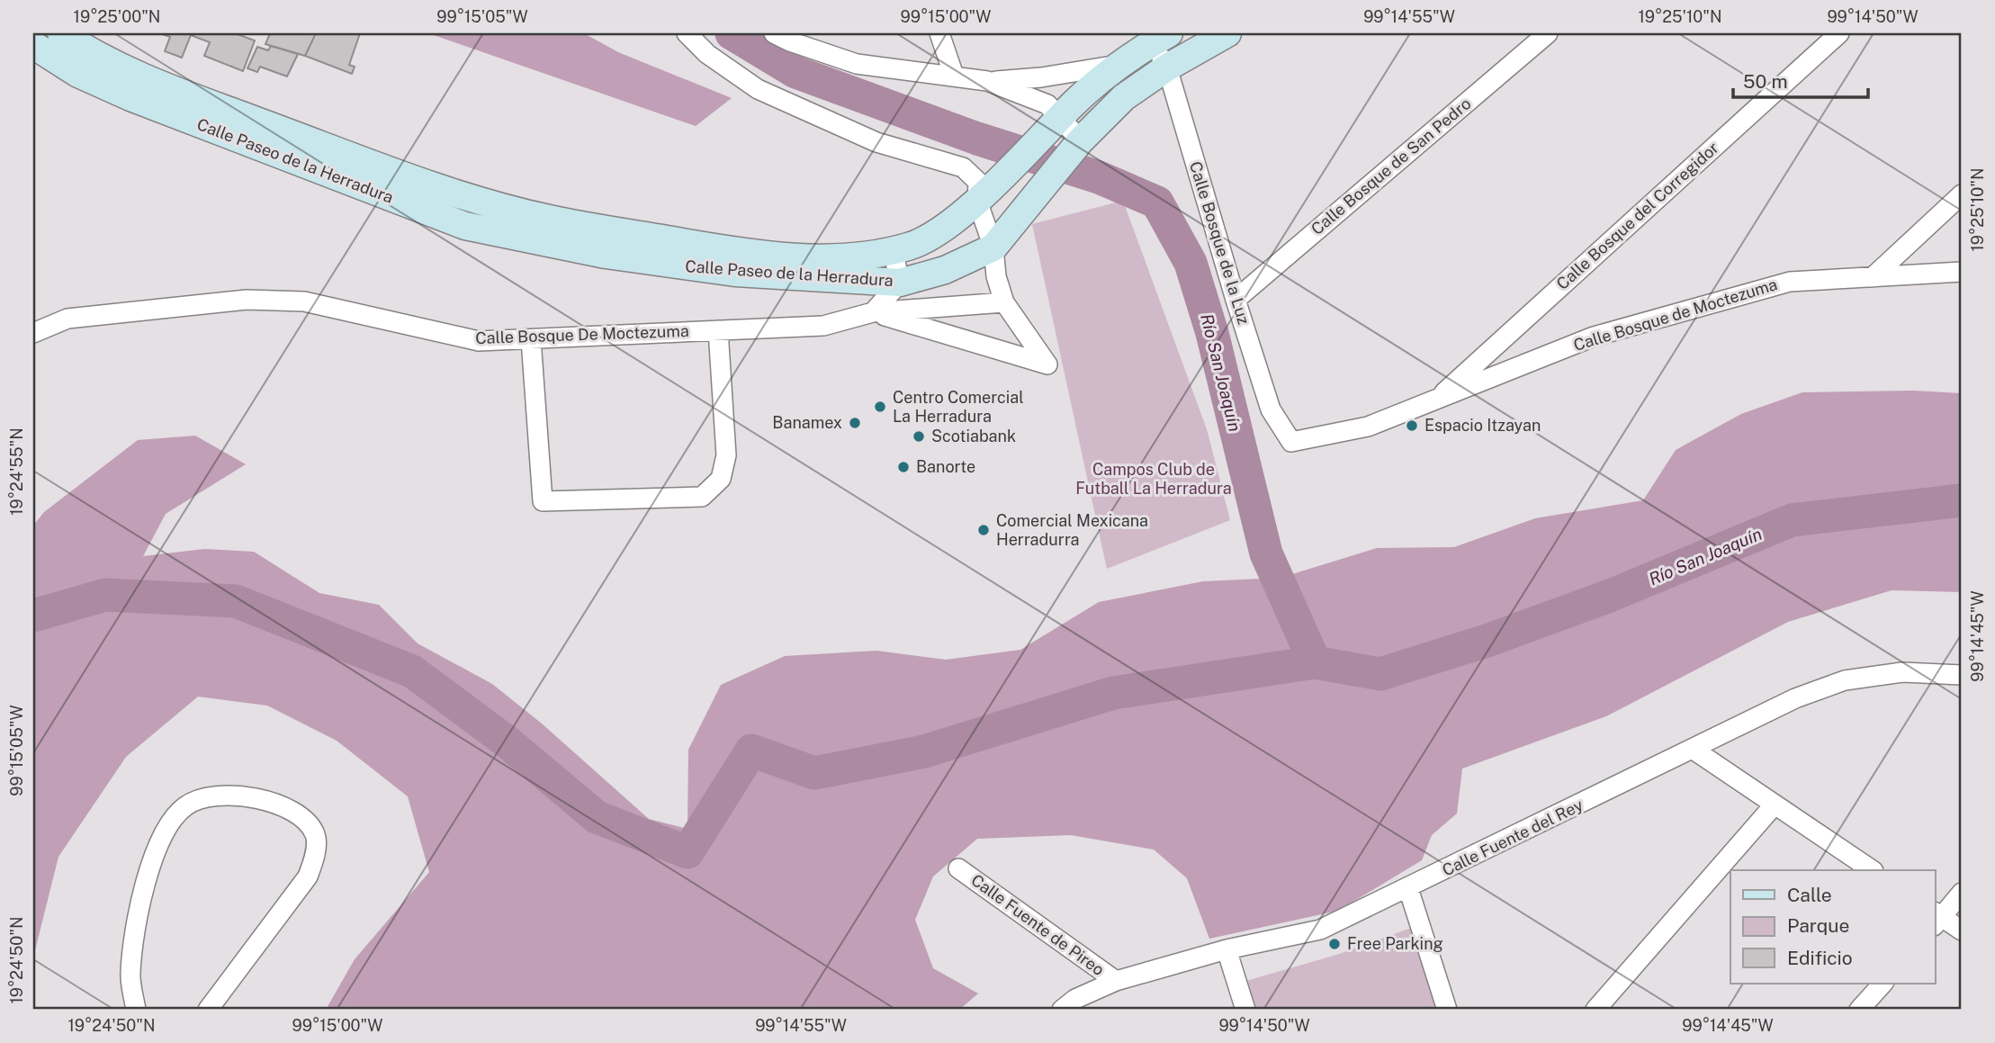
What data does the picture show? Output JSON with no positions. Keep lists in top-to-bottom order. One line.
{"streets":{"main road":["Calle Paseo de la Herradura"],"street":["Calle Bosque de San Pedro","Calle Bosque del Corregidor","Calle Bosque de la Luz","Calle Bosque de Moctezuma","Calle Bosque De Moctezuma","Calle Fuente del Rey","Calle Fuente de Pireo"]},"crossings":[["Calle Paseo de la Herradura","Calle Bosque de la Luz"],["Calle Bosque de San Pedro","Calle Bosque de la Luz"],["Calle Bosque del Corregidor","Calle Bosque de Moctezuma"],["Calle Bosque de la Luz","Calle Bosque de Moctezuma"],["Calle Fuente del Rey","Calle Fuente de Pireo"]],"water":["Río San Joaquín"],"parks":["Campos Club de Futball La Herradura"],"places":["Centro Comercial La Herradura","Banamex","Espacio Itzayan","Scotiabank","Banorte","Comercial Mexicana Herradurra","Free Parking"],"legend":["Calle","Parque","Edificio"],"scale_bar":"50 m","coordinates":["19°25'00\"N","99°15'05\"W","99°15'00\"W","99°14'55\"W","19°25'10\"N","99°14'50\"W","19°24'55\"N","99°14'45\"W","19°24'50\"N"]}
